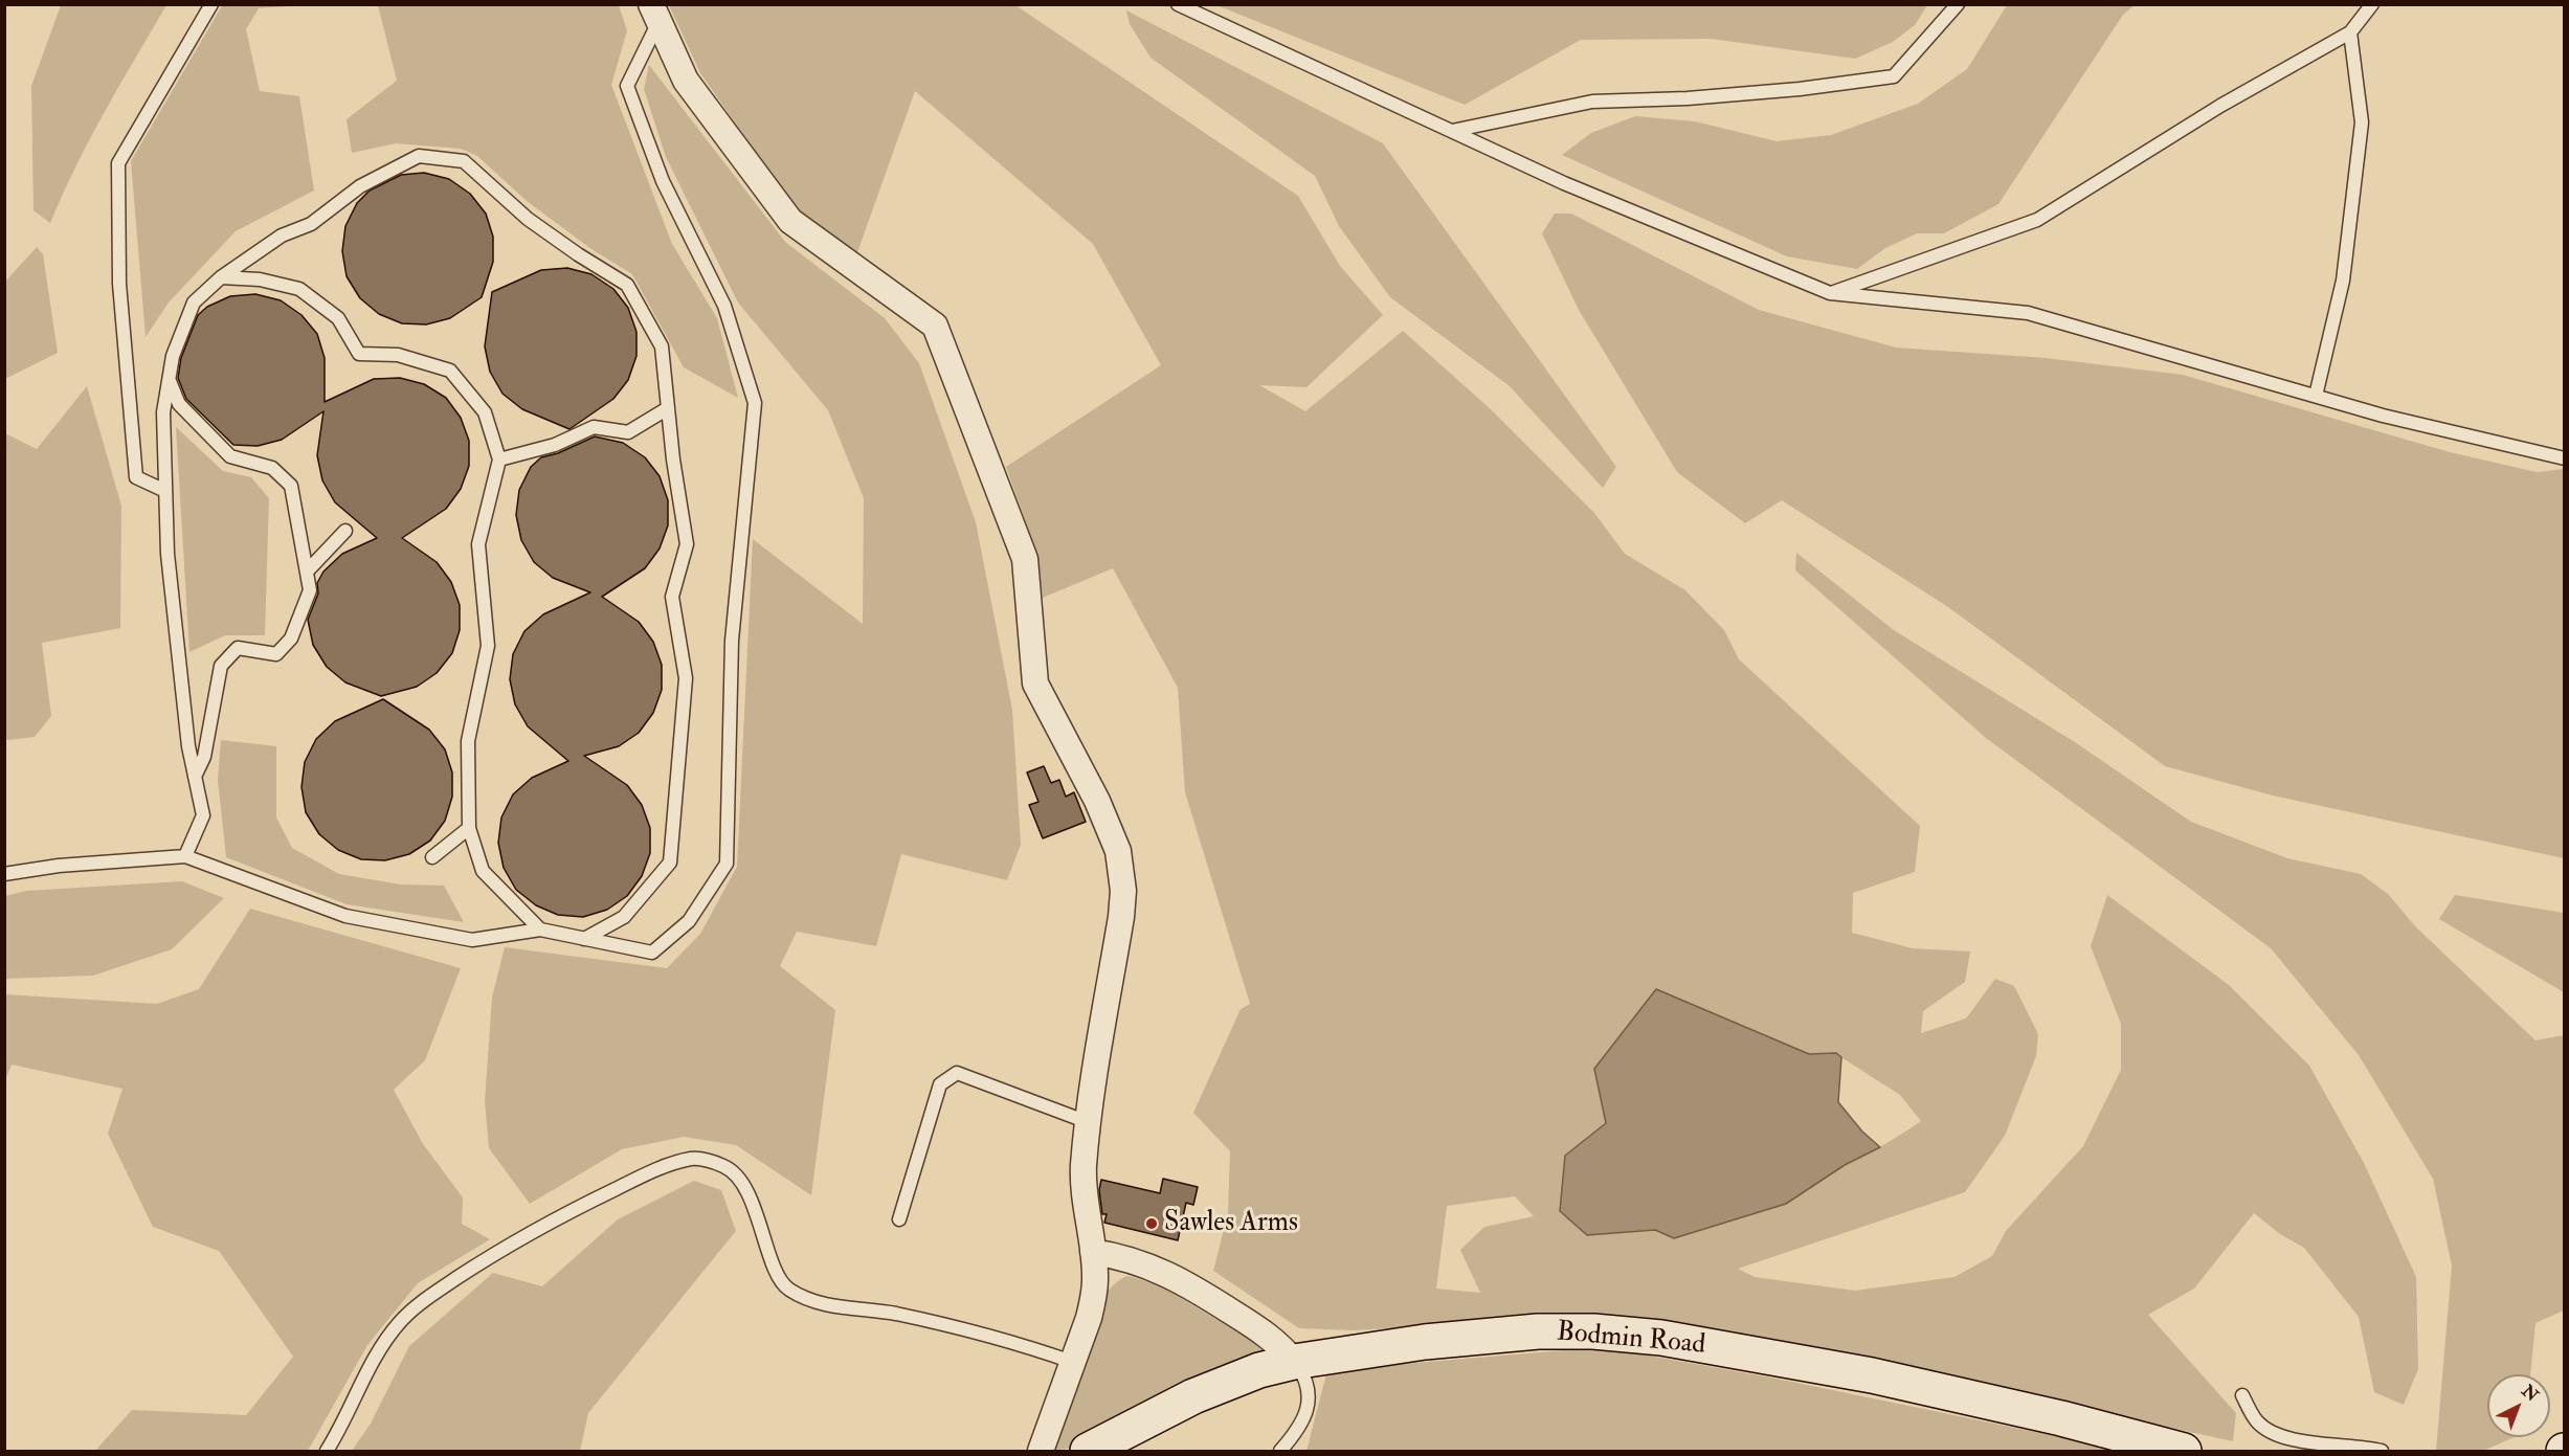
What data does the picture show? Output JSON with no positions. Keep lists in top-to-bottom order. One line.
{"streets":{"main road":["Bodmin Road"]},"places":["Sawles Arms"],"north":"top right"}
